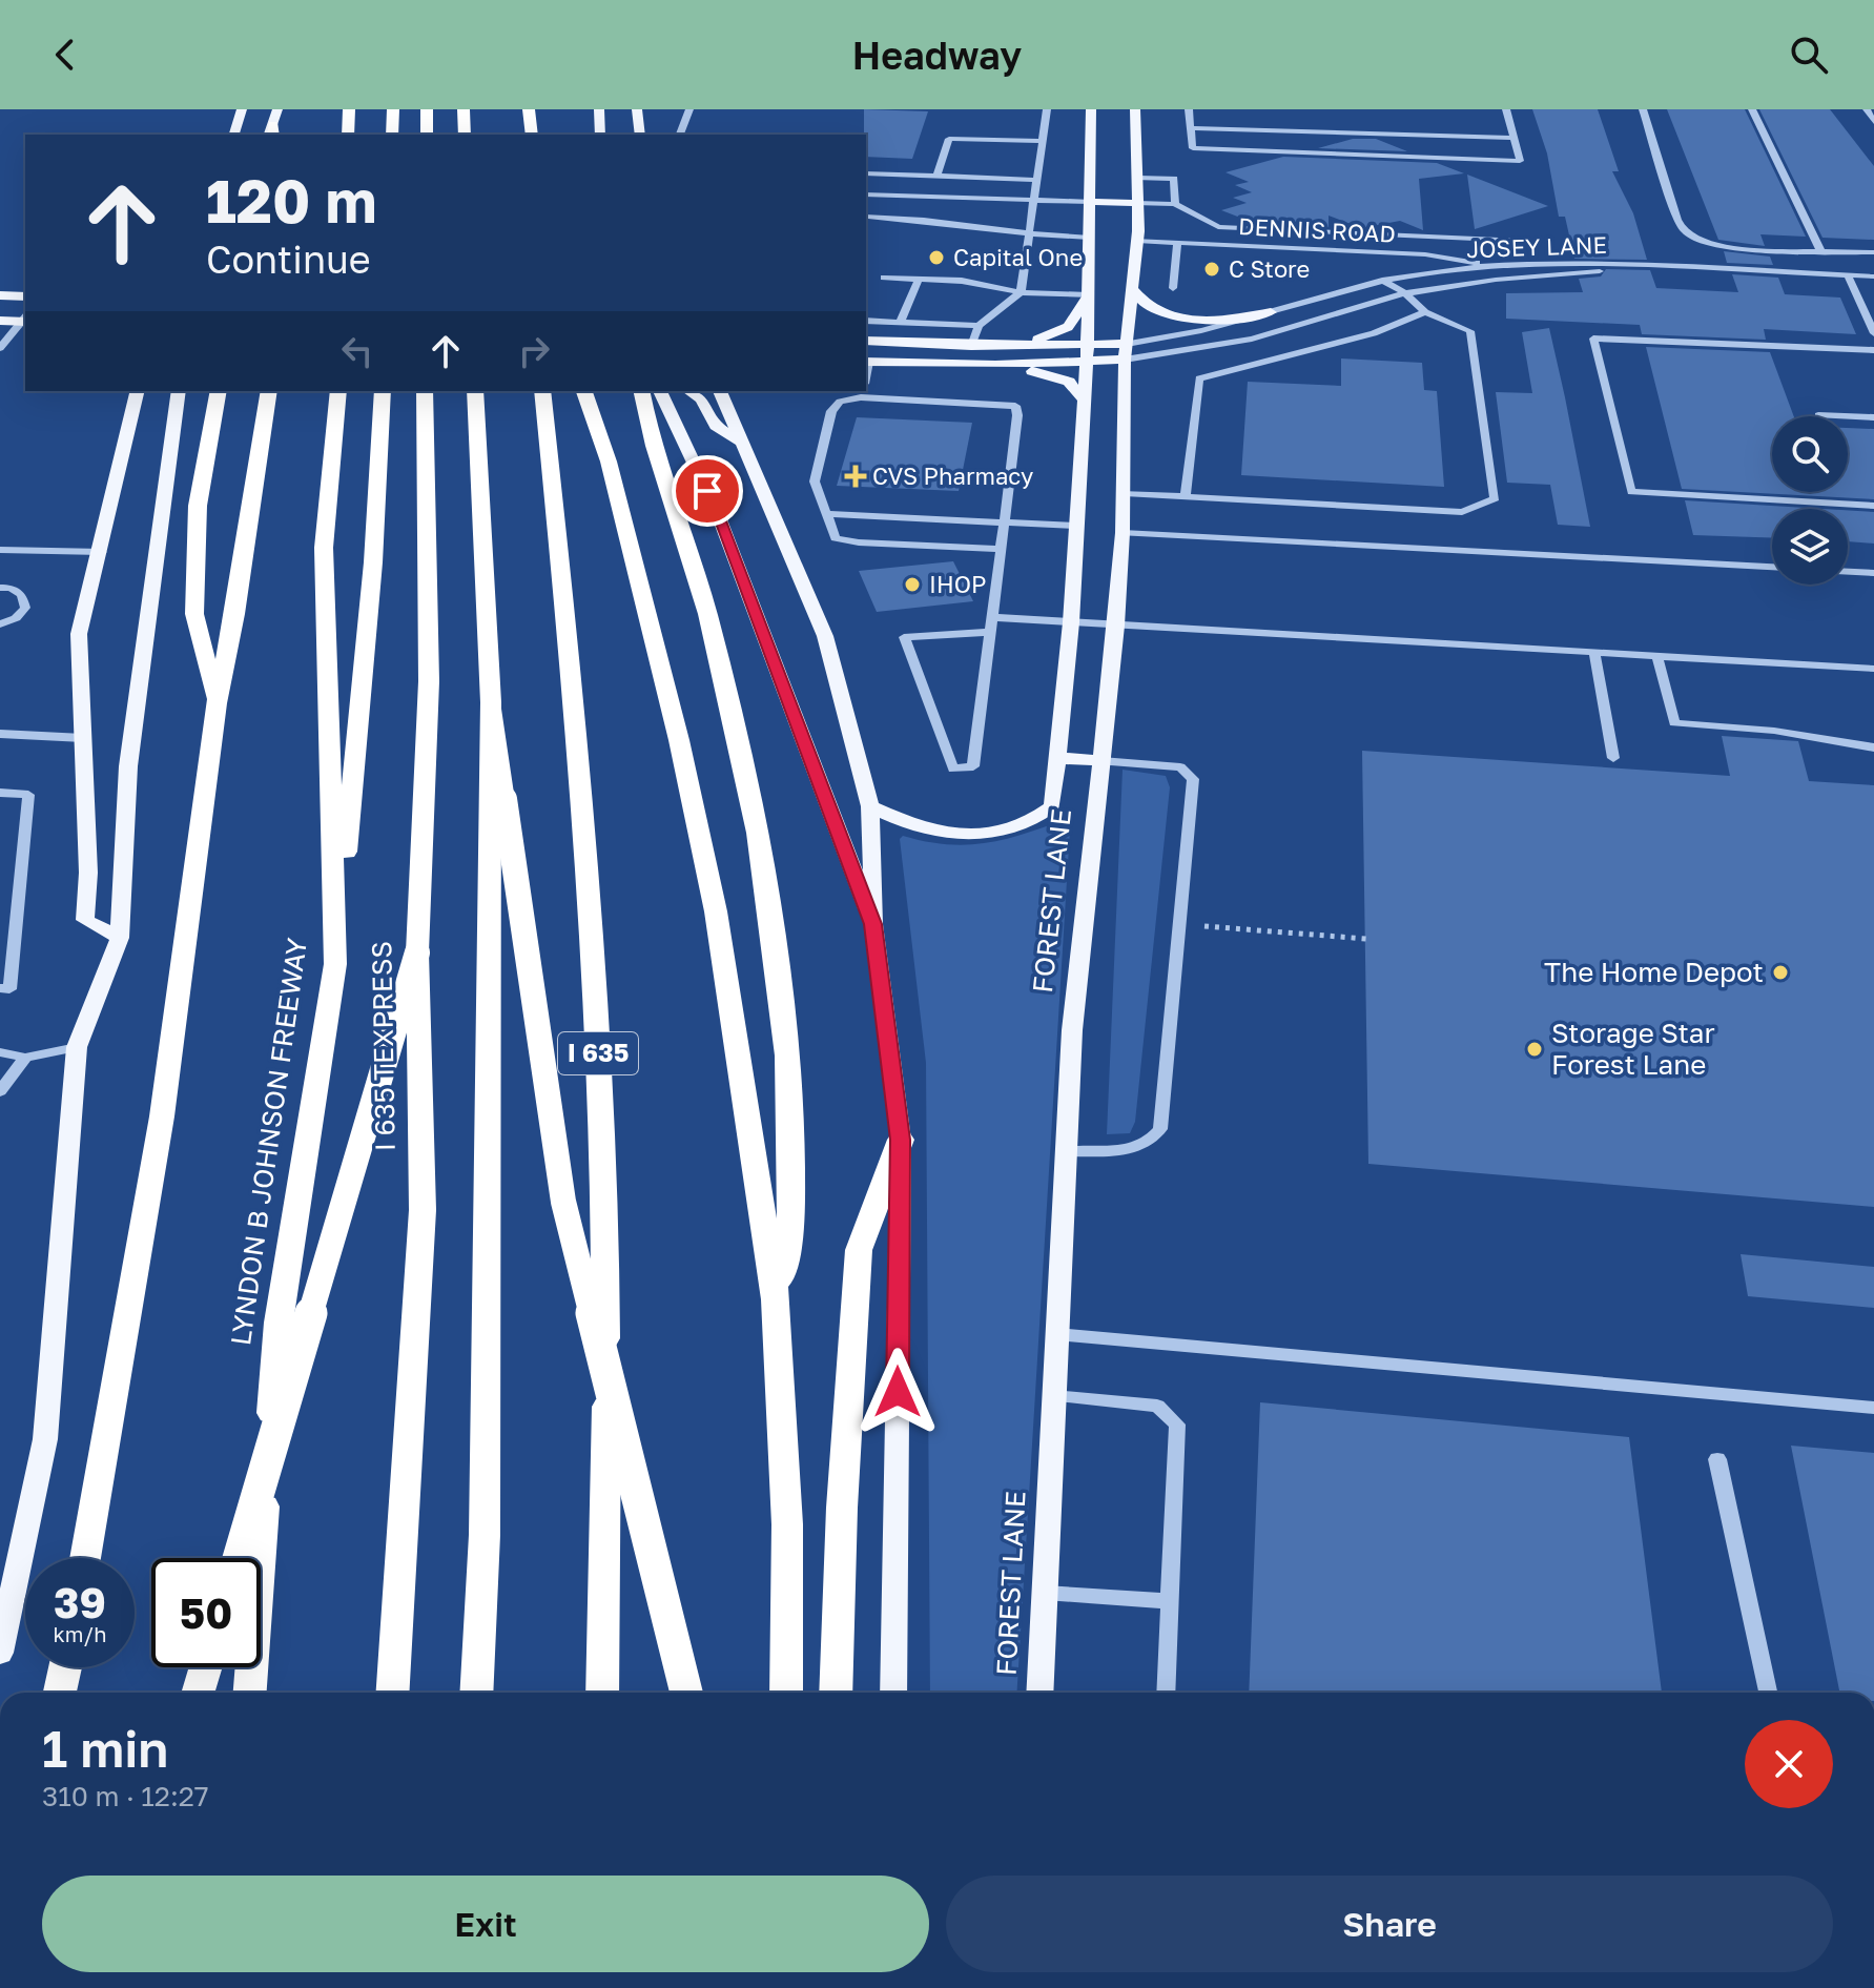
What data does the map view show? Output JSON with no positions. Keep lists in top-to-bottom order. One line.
{"streets":{"highway":["I 635 TEXPRESS","I 635","LYNDON B JOHNSON FREEWAY"],"main road":["JOSEY LANE","FOREST LANE"],"street":["DENNIS ROAD"]},"crossings":[["DENNIS ROAD","JOSEY LANE"],["DENNIS ROAD","FOREST LANE"],["JOSEY LANE","FOREST LANE"]],"places":{"other":["Capital One","C Store","IHOP","The Home Depot","Storage Star Forest Lane"],"health":["CVS Pharmacy"]},"page":{"header":"Headway","turn":["120 m","Continue"],"speed":"39 km/h","limit":"50","heading":["1 min","310 m · 12:27"],"buttons":["Exit","Share"]}}
